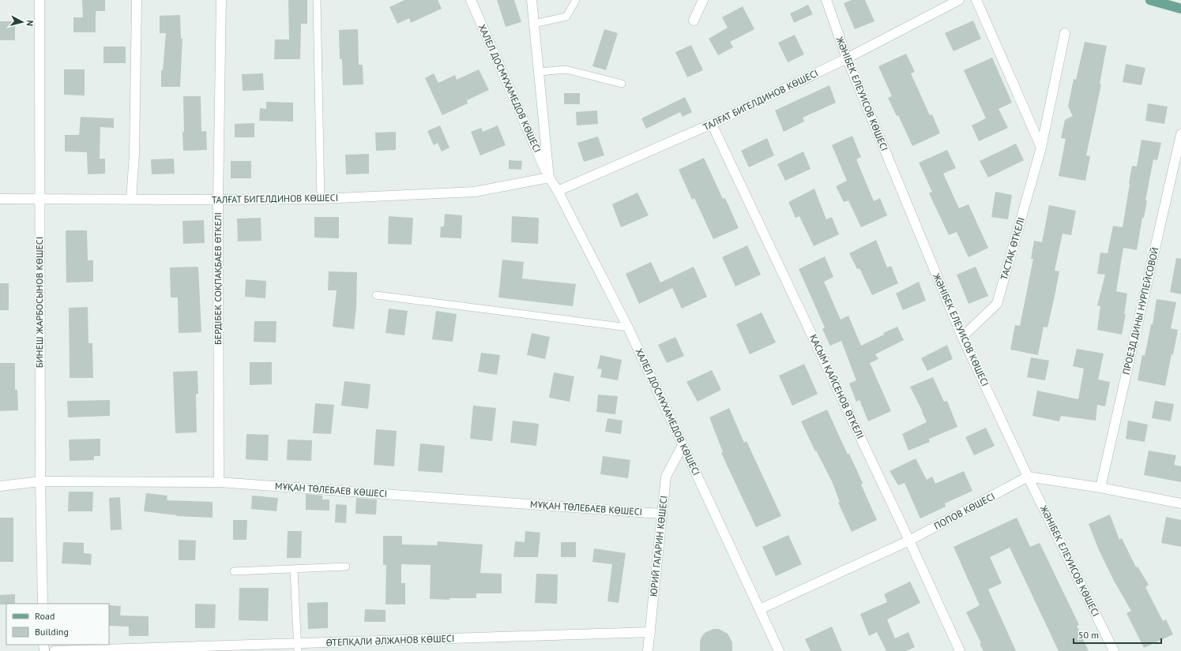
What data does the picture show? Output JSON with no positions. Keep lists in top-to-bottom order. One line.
{"streets":{"street":["ХАЛЕЛ ДОСМҰХАМЕДОВ КӨШЕСІ","ЖӘНІБЕК ЕЛЕУИСОВ КӨШЕСІ","ТАЛҒАТ БИГЕЛДИНОВ КӨШЕСІ","ТАСТАҚ ӨТКЕЛІ","БЕРДІБЕК СОҚПАҚБАЕВ ӨТКЕЛІ","БИНЕШ ЖАРБОСЫНОВ КӨШЕСІ","ПРОЕЗД ДИНЫ НУРПЕЙСОВОЙ","ҚАСЫМ ҚАЙСЕНОВ ӨТКЕЛІ","МҰҚАН ТӨЛЕБАЕВ КӨШЕСІ","ПОПОВ КӨШЕСІ","ЮРИЙ ГАГАРИН КӨШЕСІ","ӨТЕПҚАЛИ ӘЛЖАНОВ КӨШЕСІ"]},"crossings":[["ХАЛЕЛ ДОСМҰХАМЕДОВ КӨШЕСІ","ТАЛҒАТ БИГЕЛДИНОВ КӨШЕСІ"],["ХАЛЕЛ ДОСМҰХАМЕДОВ КӨШЕСІ","ПОПОВ КӨШЕСІ"],["ХАЛЕЛ ДОСМҰХАМЕДОВ КӨШЕСІ","ЮРИЙ ГАГАРИН КӨШЕСІ"],["ЖӘНІБЕК ЕЛЕУИСОВ КӨШЕСІ","ТАЛҒАТ БИГЕЛДИНОВ КӨШЕСІ"],["ЖӘНІБЕК ЕЛЕУИСОВ КӨШЕСІ","ТАСТАҚ ӨТКЕЛІ"],["ЖӘНІБЕК ЕЛЕУИСОВ КӨШЕСІ","ПОПОВ КӨШЕСІ"],["ТАЛҒАТ БИГЕЛДИНОВ КӨШЕСІ","БЕРДІБЕК СОҚПАҚБАЕВ ӨТКЕЛІ"],["ТАЛҒАТ БИГЕЛДИНОВ КӨШЕСІ","БИНЕШ ЖАРБОСЫНОВ КӨШЕСІ"],["ТАЛҒАТ БИГЕЛДИНОВ КӨШЕСІ","ҚАСЫМ ҚАЙСЕНОВ ӨТКЕЛІ"],["БЕРДІБЕК СОҚПАҚБАЕВ ӨТКЕЛІ","МҰҚАН ТӨЛЕБАЕВ КӨШЕСІ"],["БИНЕШ ЖАРБОСЫНОВ КӨШЕСІ","МҰҚАН ТӨЛЕБАЕВ КӨШЕСІ"],["ҚАСЫМ ҚАЙСЕНОВ ӨТКЕЛІ","ПОПОВ КӨШЕСІ"],["МҰҚАН ТӨЛЕБАЕВ КӨШЕСІ","ЮРИЙ ГАГАРИН КӨШЕСІ"],["ЮРИЙ ГАГАРИН КӨШЕСІ","ӨТЕПҚАЛИ ӘЛЖАНОВ КӨШЕСІ"]],"legend":["Road","Building"],"scale_bar":"50 m","north":"right"}
